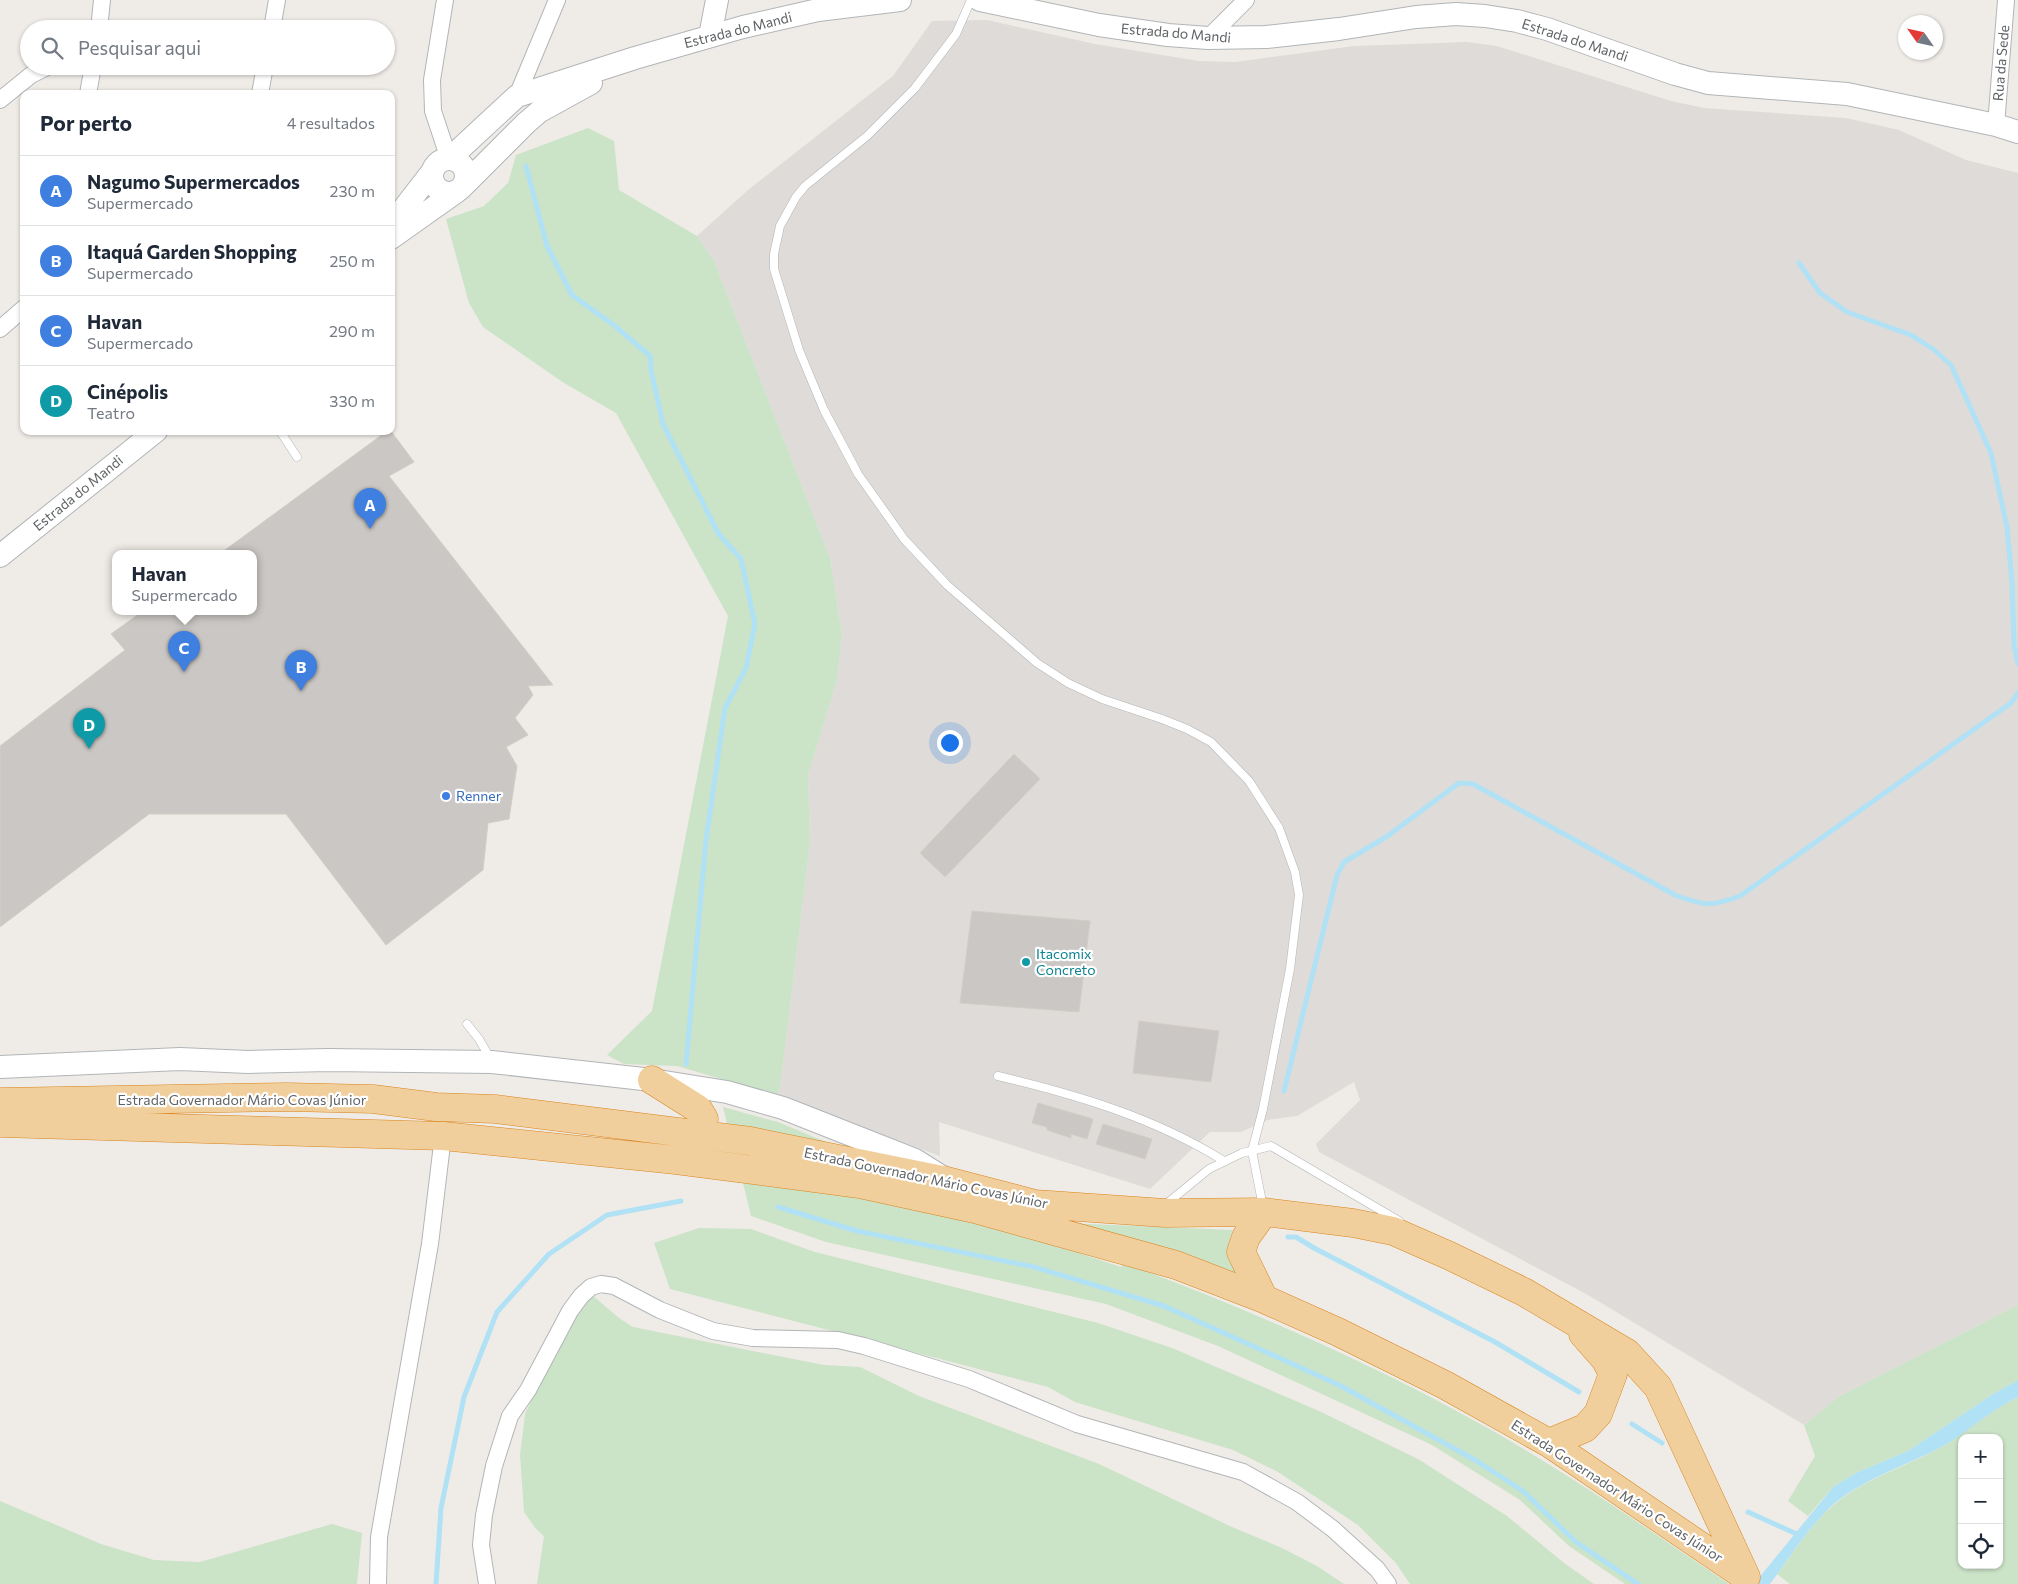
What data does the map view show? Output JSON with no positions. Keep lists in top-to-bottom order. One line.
{"streets":{"highway":["Estrada Governador Mário Covas Júnior"],"main road":["Estrada do Mandi"],"street":["Rua da Sede"]},"crossings":[["Estrada do Mandi","Rua da Sede"]],"places":["Renner","Itacomix Concreto"],"north":"top left","page":{"search":"Pesquisar aqui","heading":["Por perto","4 resultados"],"list":[{"mark":"A","name":"Nagumo Supermercados","note":"Supermercado","value":"230 m"},{"mark":"B","name":"Itaquá Garden Shopping","note":"Supermercado","value":"250 m"},{"mark":"C","name":"Havan","note":"Supermercado","value":"290 m"},{"mark":"D","name":"Cinépolis","note":"Teatro","value":"330 m"}],"pins":["A","C","B","D"],"popup":["Havan","Supermercado"],"map_buttons":["+","−"]}}
